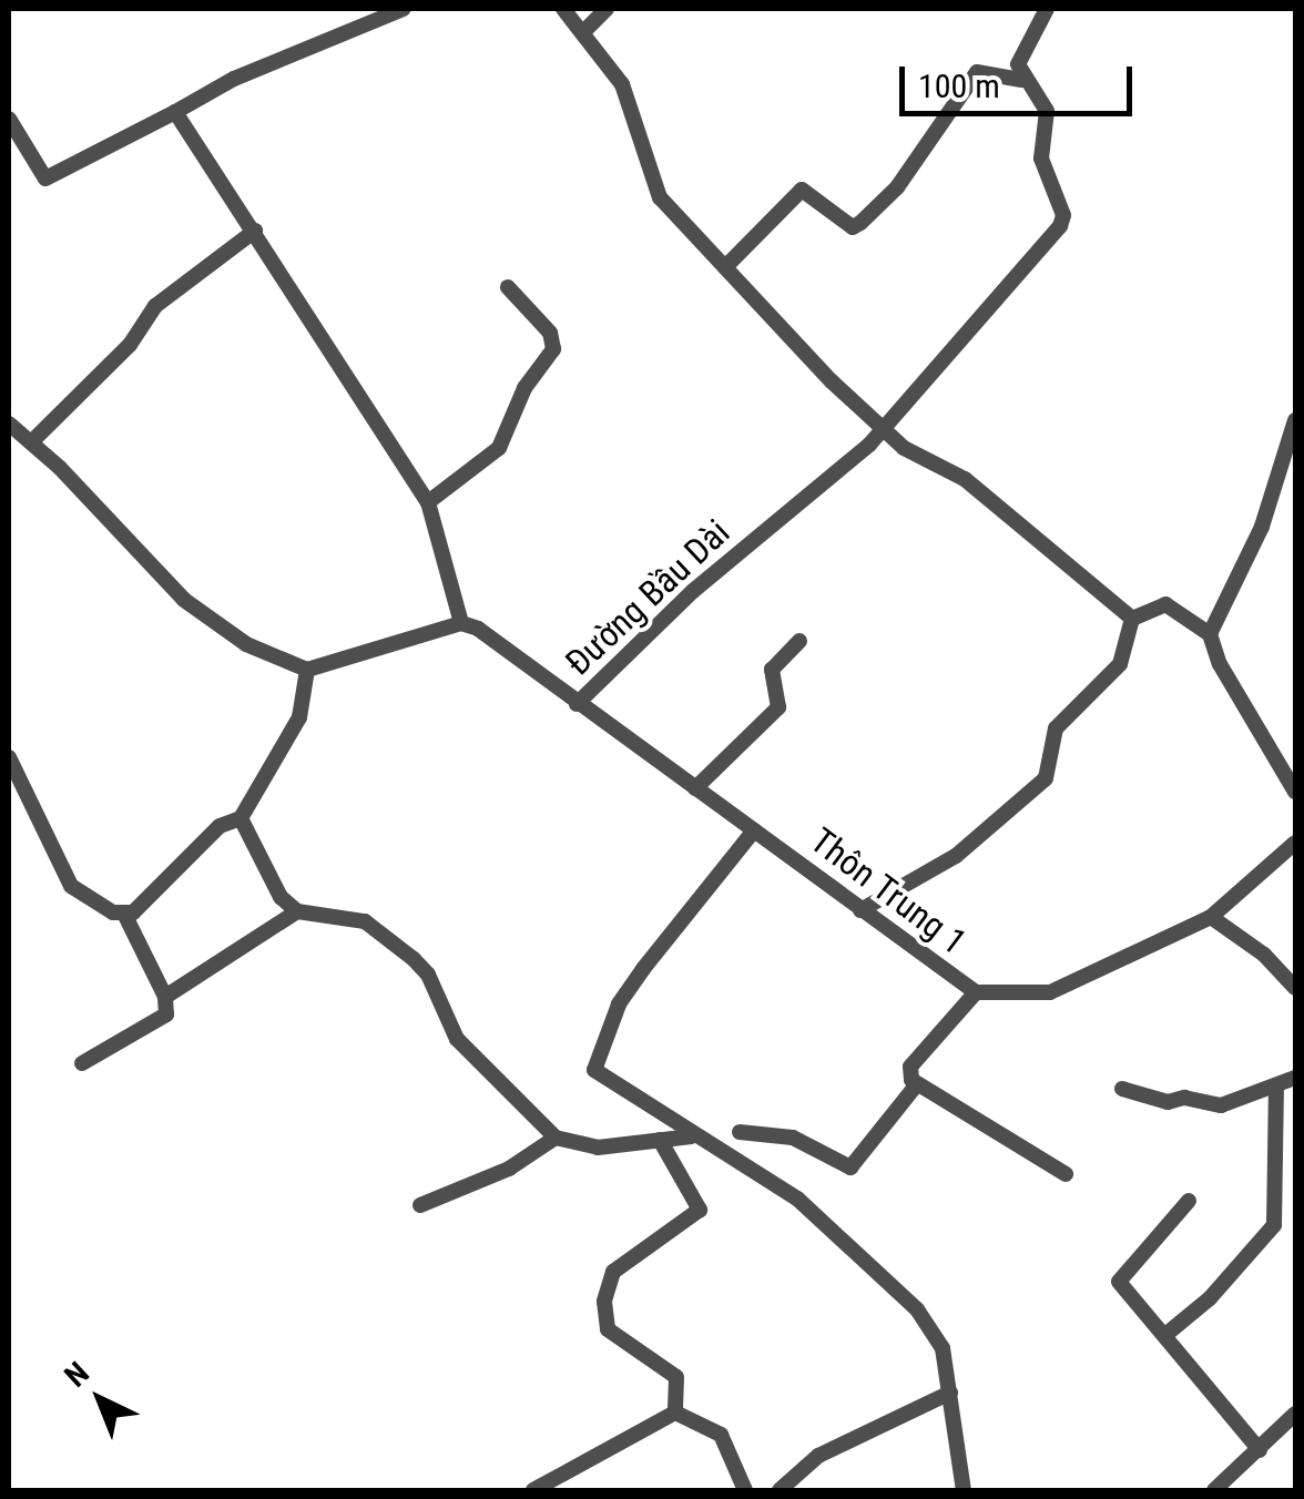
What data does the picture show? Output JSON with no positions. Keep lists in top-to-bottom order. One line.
{"streets":{"street":["Đường Bầu Dài","Thôn Trung 1"]},"crossings":[["Đường Bầu Dài","Thôn Trung 1"]],"scale_bar":"100 m","north":"top left"}
